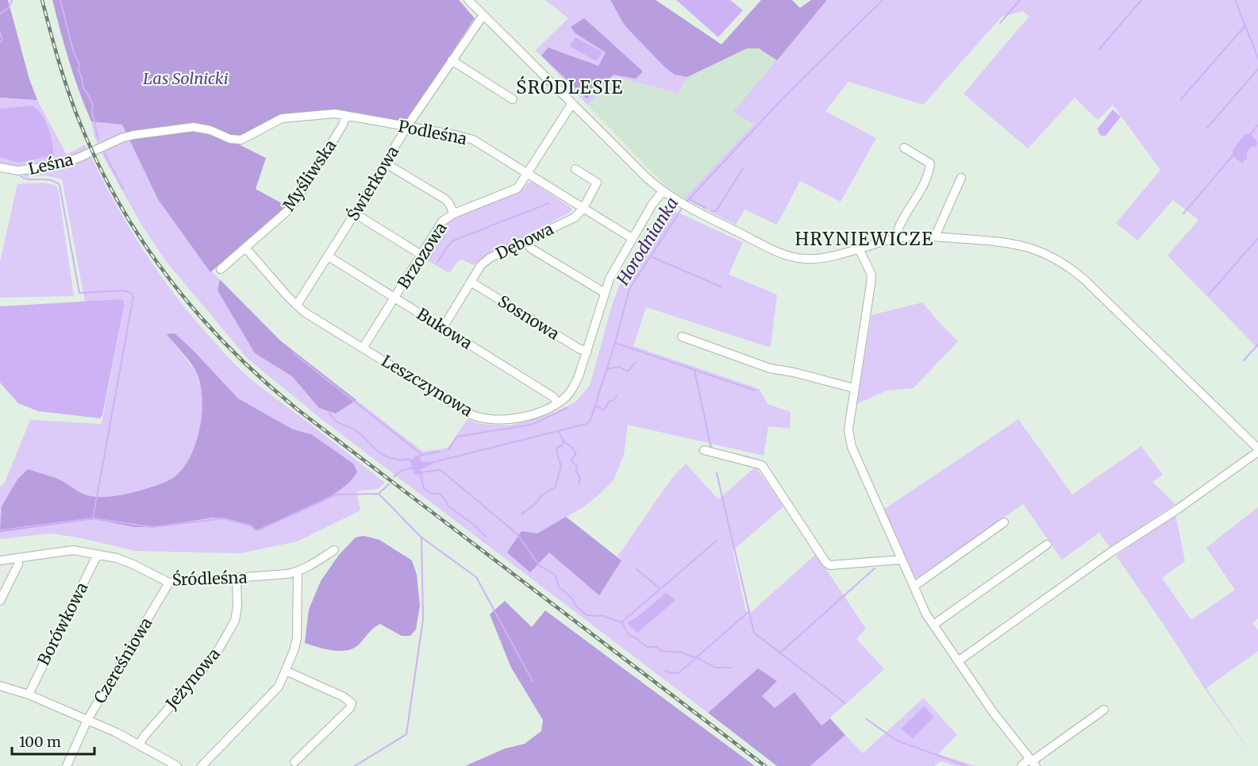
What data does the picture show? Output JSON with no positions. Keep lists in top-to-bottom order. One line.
{"streets":{"street":["Podleśna","Leśna","Myśliwska","Świerkowa","Dębowa","Brzozowa","Sosnowa","Bukowa","Leszczynowa","Śródleśna","Borówkowa","Czereśniowa","Jeżynowa"]},"crossings":[["Podleśna","Leśna"],["Podleśna","Myśliwska"],["Podleśna","Świerkowa"],["Podleśna","Dębowa"],["Podleśna","Brzozowa"],["Podleśna","Leszczynowa"],["Świerkowa","Bukowa"],["Świerkowa","Leszczynowa"],["Dębowa","Sosnowa"],["Dębowa","Bukowa"],["Brzozowa","Bukowa"],["Brzozowa","Leszczynowa"],["Sosnowa","Leszczynowa"],["Bukowa","Leszczynowa"],["Śródleśna","Borówkowa"],["Śródleśna","Czereśniowa"],["Śródleśna","Jeżynowa"]],"districts":["ŚRÓDLESIE","HRYNIEWICZE"],"water":["Horodnianka"],"parks":["Las Solnicki"],"scale_bar":"100 m"}
